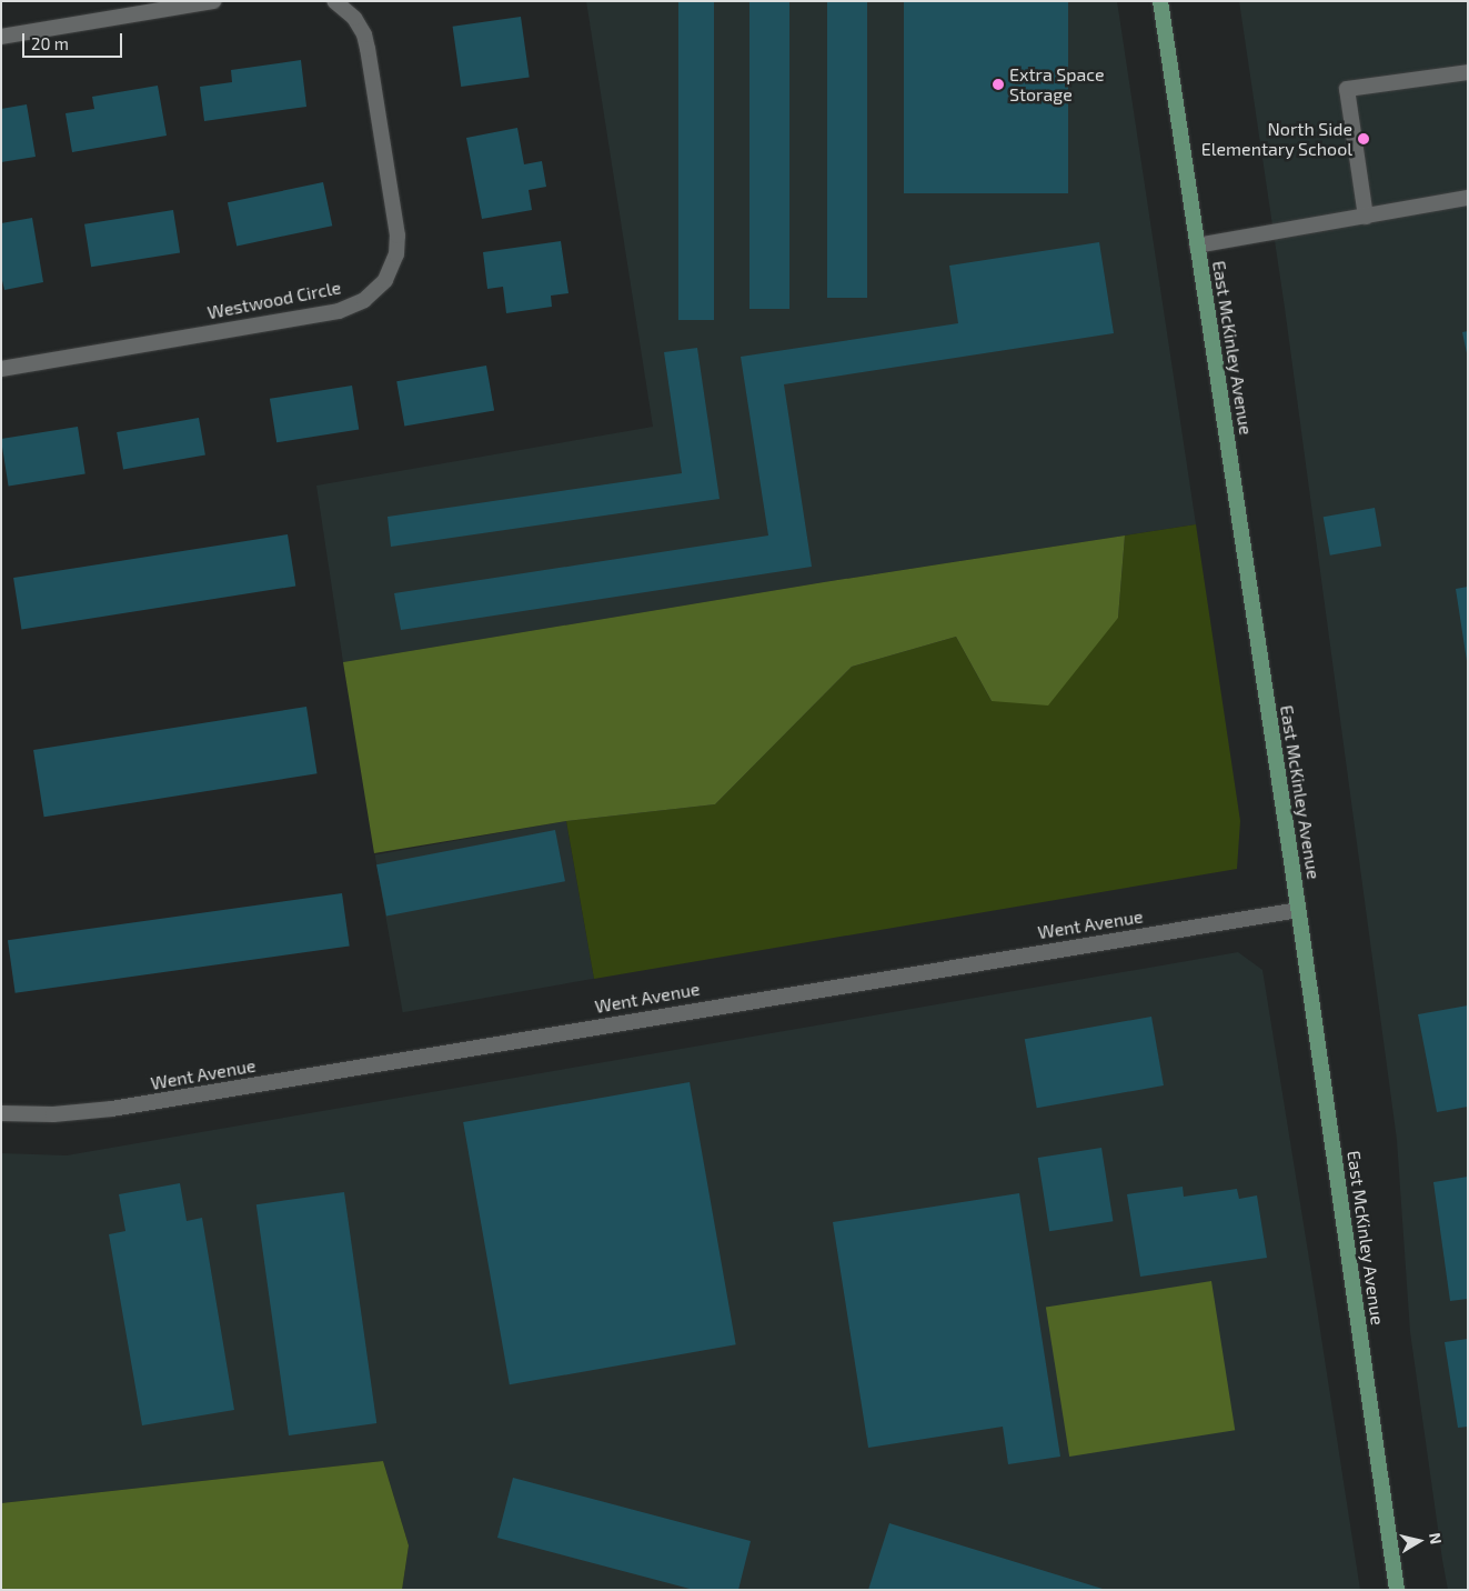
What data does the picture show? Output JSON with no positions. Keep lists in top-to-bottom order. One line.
{"streets":{"main road":["East McKinley Avenue"],"street":["Westwood Circle","Went Avenue"]},"crossings":[["East McKinley Avenue","Went Avenue"]],"places":["Extra Space Storage","North Side Elementary School"],"scale_bar":"20 m","north":"right"}
